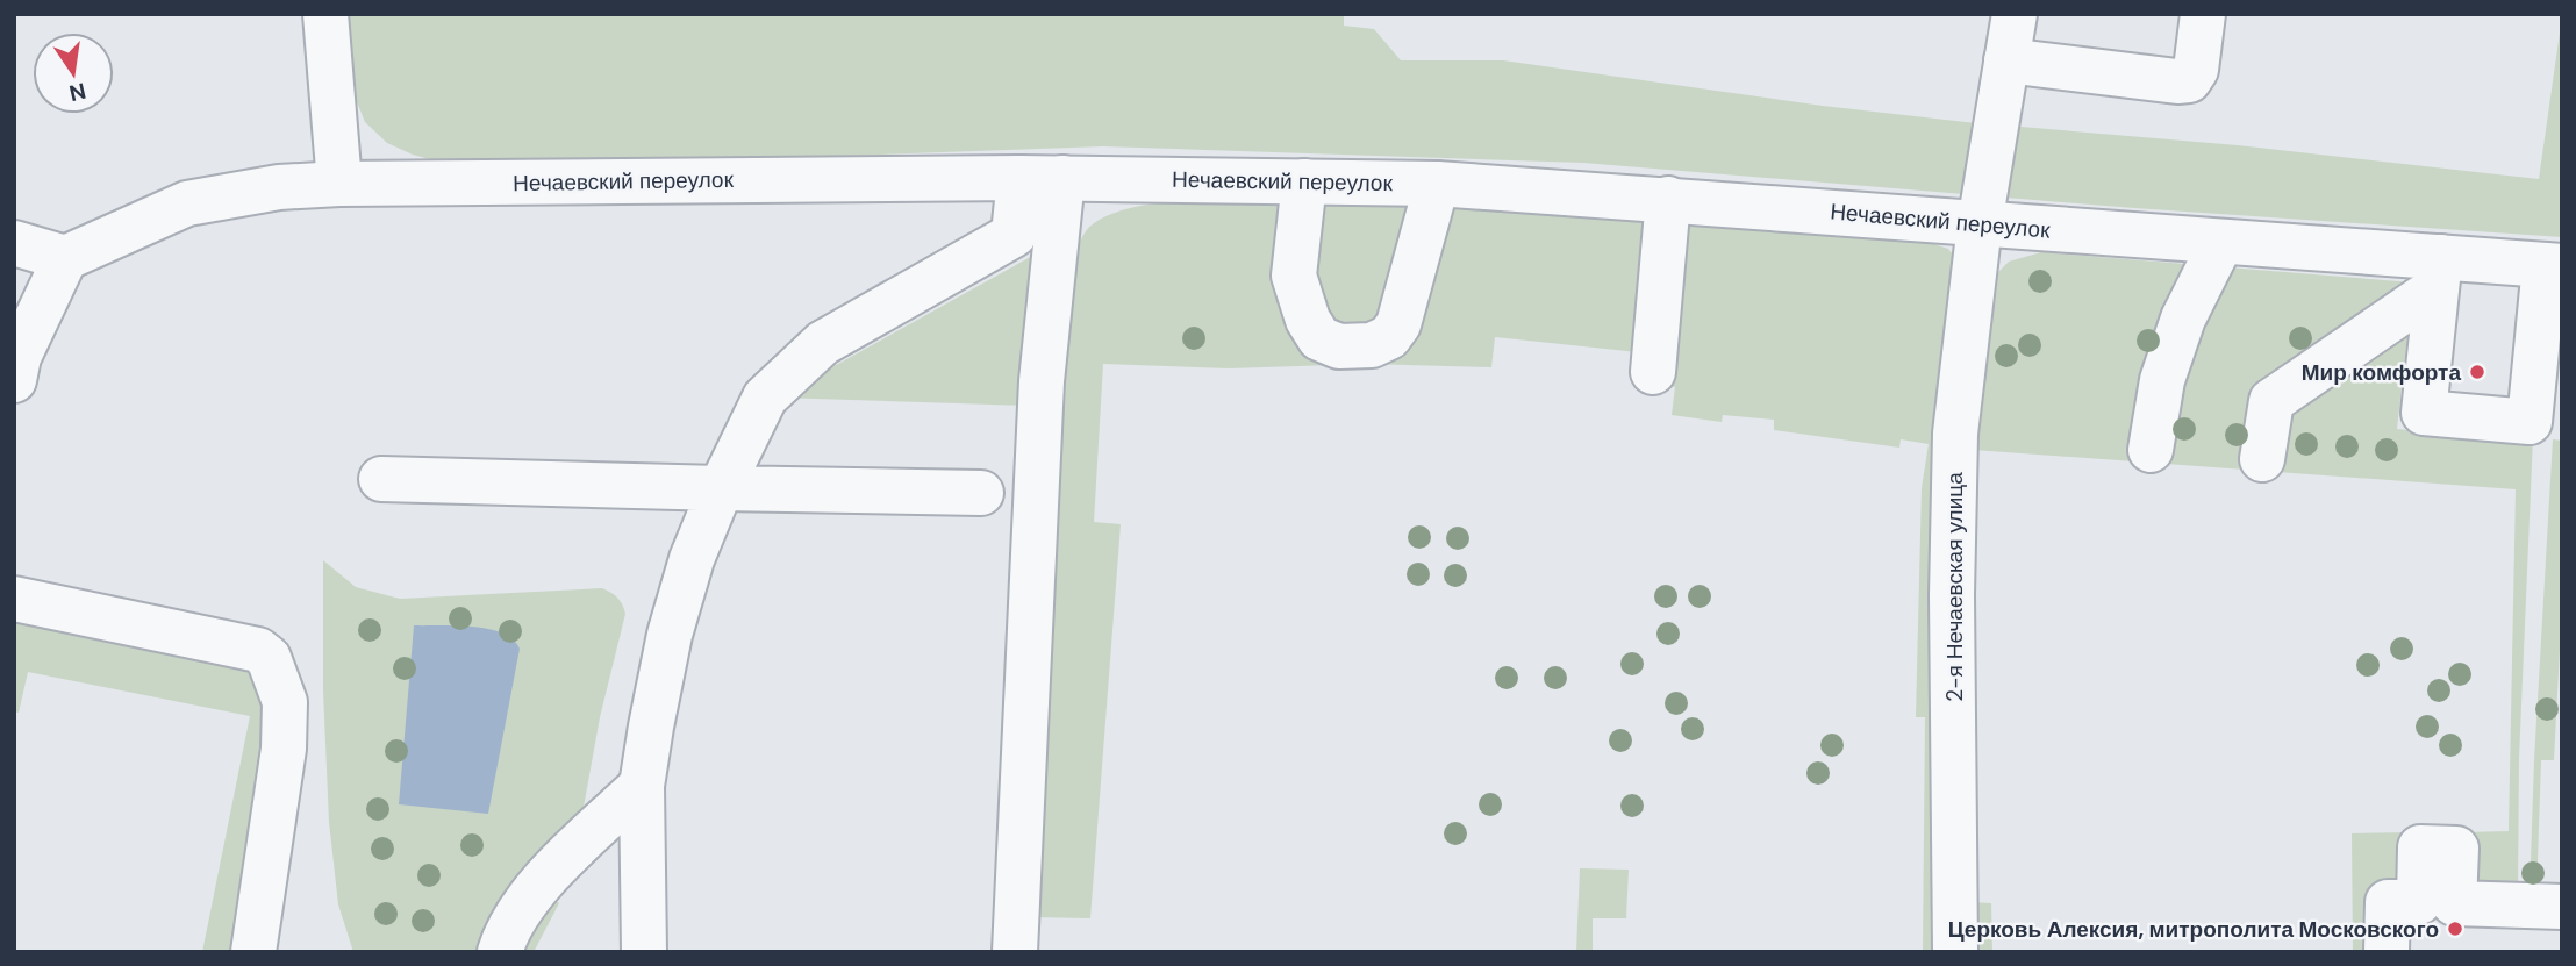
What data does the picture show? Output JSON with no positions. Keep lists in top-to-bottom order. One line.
{"streets":{"street":["Нечаевский переулок","2-я Нечаевская улица"]},"crossings":[["Нечаевский переулок","2-я Нечаевская улица"]],"places":["Мир комфорта","Церковь Алексия, митрополита Московского"],"north":"bottom"}
